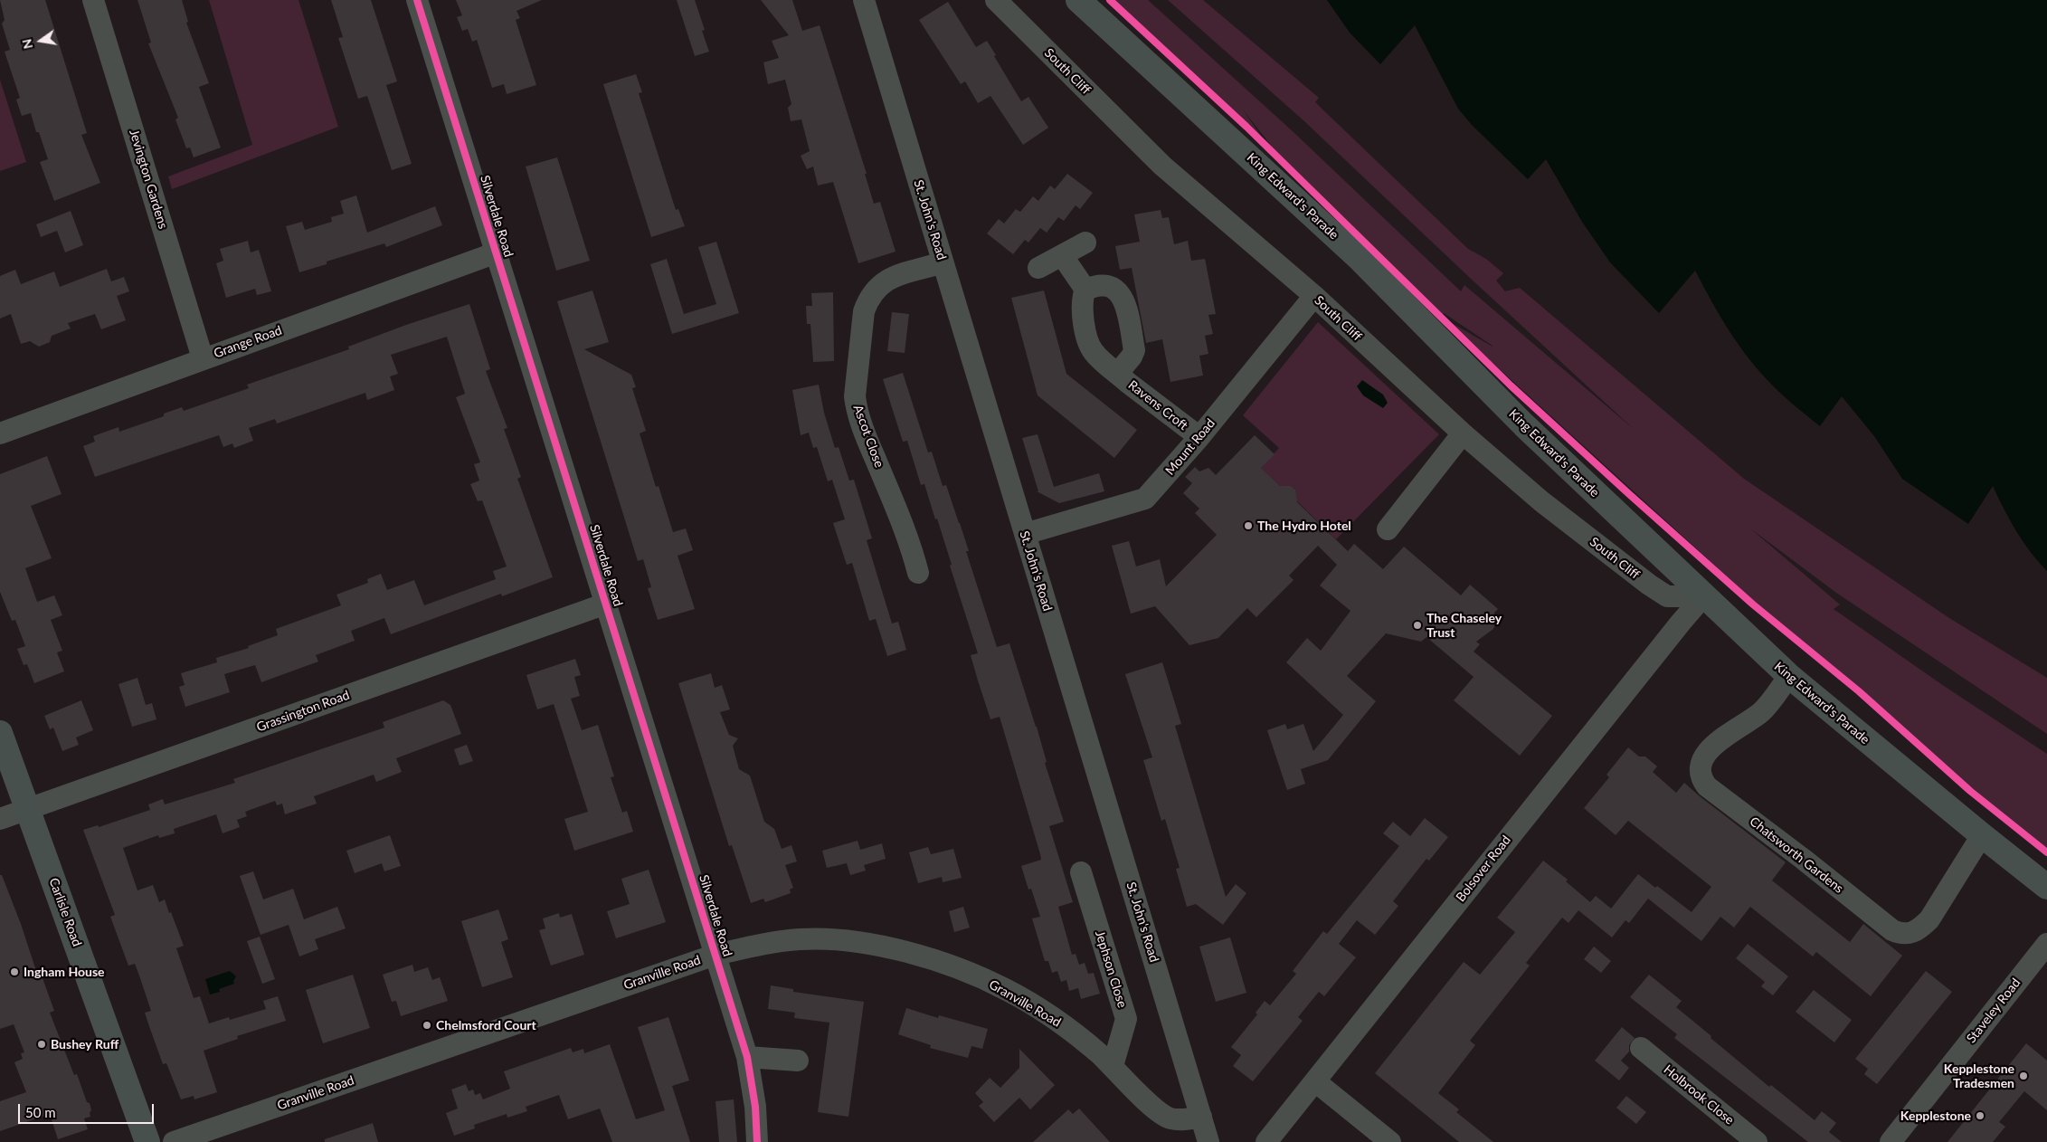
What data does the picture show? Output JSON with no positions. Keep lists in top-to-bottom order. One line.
{"streets":{"main road":["King Edward's Parade","Carlisle Road"],"street":["South Cliff","Jevington Gardens","Silverdale Road","St. John's Road","Grange Road","Ravens Croft","Ascot Close","Mount Road","Grassington Road","Chatsworth Gardens","Bolsover Road","Jephson Close","Granville Road","Staveley Road","Holbrook Close"]},"crossings":[["South Cliff","King Edward's Parade"],["South Cliff","Mount Road"],["South Cliff","Bolsover Road"],["Jevington Gardens","Grange Road"],["King Edward's Parade","Chatsworth Gardens"],["King Edward's Parade","Bolsover Road"],["Silverdale Road","Grange Road"],["Silverdale Road","Grassington Road"],["Silverdale Road","Granville Road"],["St. John's Road","Ascot Close"],["St. John's Road","Mount Road"],["St. John's Road","Granville Road"],["Ravens Croft","Mount Road"],["Grassington Road","Carlisle Road"],["Jephson Close","Granville Road"]],"places":["The Hydro Hotel","The Chaseley Trust","Ingham House","Chelmsford Court","Bushey Ruff","Kepplestone Tradesmen","Kepplestone"],"scale_bar":"50 m","north":"left"}
